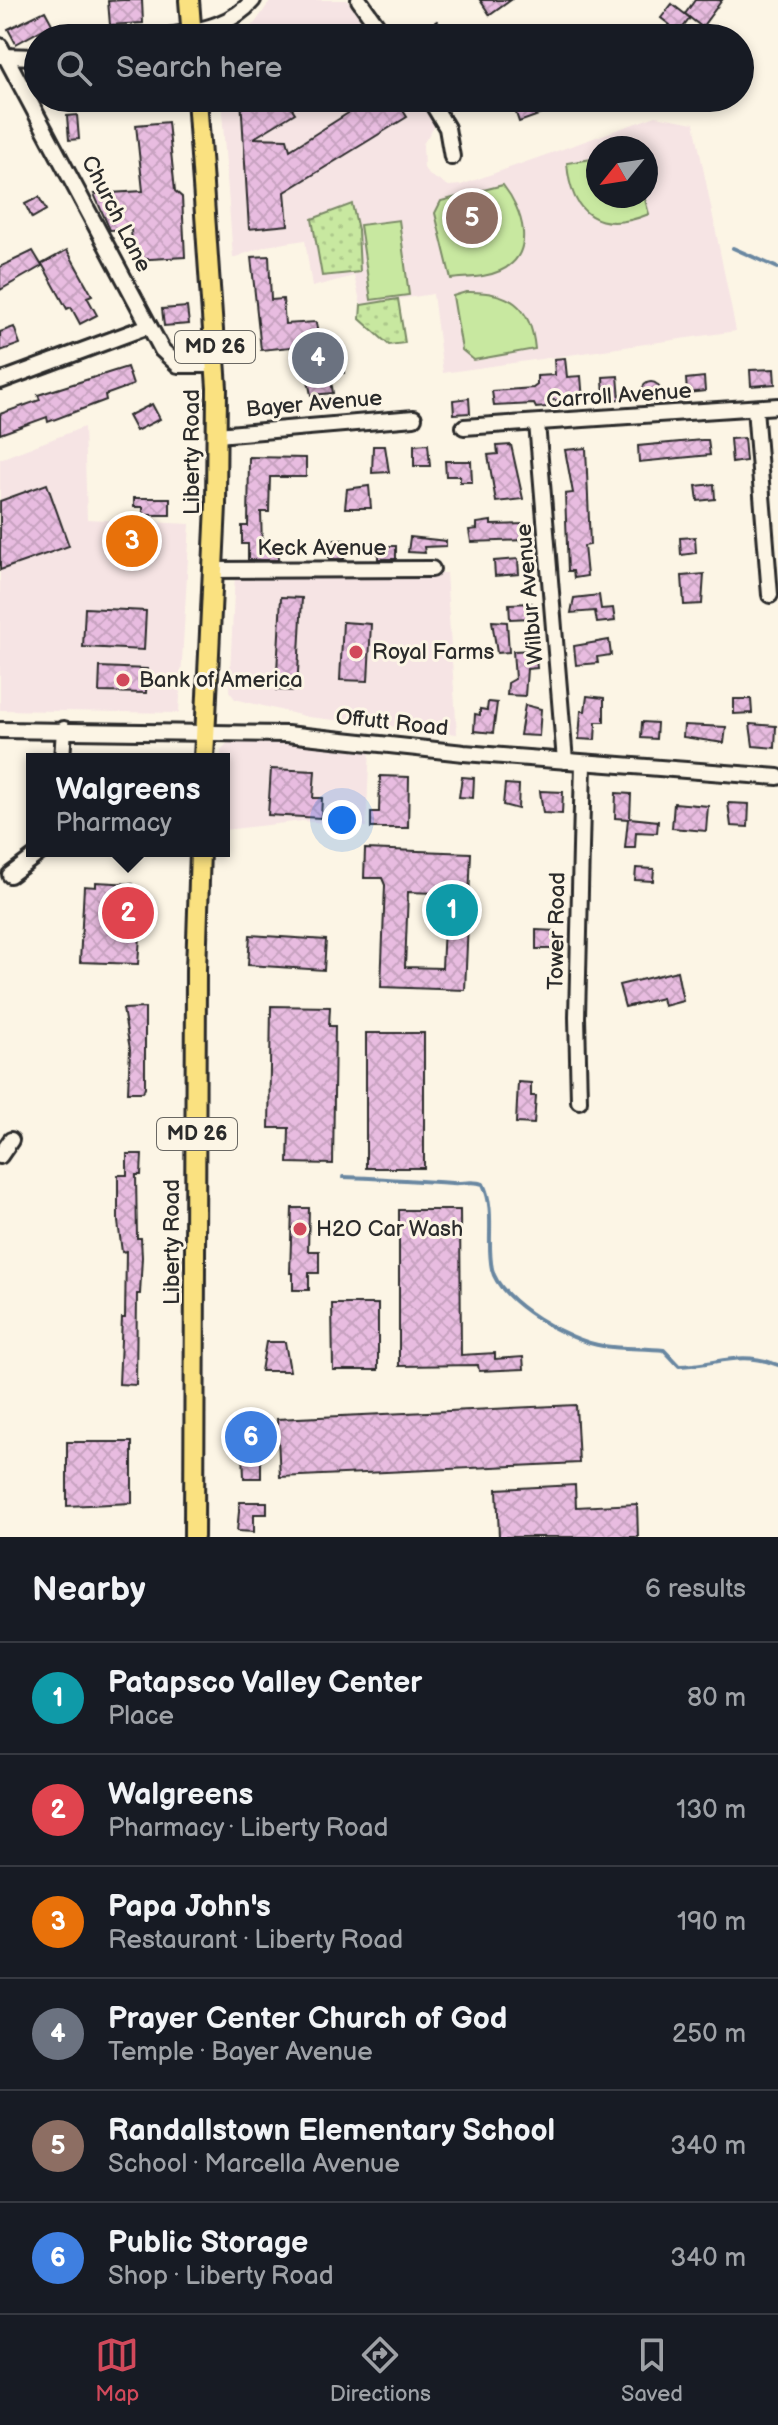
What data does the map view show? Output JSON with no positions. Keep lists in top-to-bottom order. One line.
{"streets":{"main road":["MD 26","Liberty Road"],"street":["Church Lane","Carroll Avenue","Bayer Avenue","Keck Avenue","Wilbur Avenue","Offutt Road","Tower Road"]},"crossings":[["Church Lane","Liberty Road"],["Carroll Avenue","Wilbur Avenue"],["Bayer Avenue","Liberty Road"],["Liberty Road","Keck Avenue"],["Liberty Road","Offutt Road"],["Wilbur Avenue","Offutt Road"],["Offutt Road","Tower Road"]],"places":["Royal Farms","Bank of America","H2O Car Wash"],"north":"bottom left","page":{"search":"Search here","pins":["5","4","3","1","2","6"],"popup":["Walgreens","Pharmacy"],"heading":["Nearby","6 results"],"list":[{"mark":"1","name":"Patapsco Valley Center","note":"Place","value":"80 m"},{"mark":"2","name":"Walgreens","note":"Pharmacy · Liberty Road","value":"130 m"},{"mark":"3","name":"Papa John's","note":"Restaurant · Liberty Road","value":"190 m"},{"mark":"4","name":"Prayer Center Church of God","note":"Temple · Bayer Avenue","value":"250 m"},{"mark":"5","name":"Randallstown Elementary School","note":"School · Marcella Avenue","value":"340 m"},{"mark":"6","name":"Public Storage","note":"Shop · Liberty Road","value":"340 m"}],"nav":["Map","Directions","Saved"]}}
